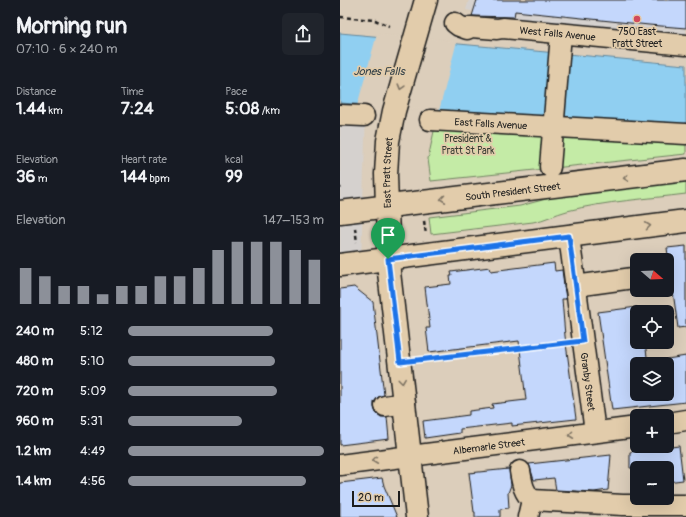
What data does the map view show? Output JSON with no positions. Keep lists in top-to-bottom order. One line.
{"streets":{"main road":["East Pratt Street","South President Street"],"street":["West Falls Avenue","East Falls Avenue","Granby Street","Albemarle Street"]},"crossings":[["East Pratt Street","South President Street"],["East Pratt Street","Albemarle Street"],["Granby Street","Albemarle Street"]],"one_way":["East Pratt Street","Albemarle Street"],"water":["Jones Falls"],"parks":["President & Pratt St Park"],"places":["750 East Pratt Street"],"scale_bar":"20 m","north":"right","page":{"heading":["Morning run","07:10 · 6 × 240 m"],"stats":[["Distance","1.44 km"],["Time","7:24"],["Pace","5:08 /km"],["Elevation","36 m"],["Heart rate","144 bpm"],["kcal","99"]],"chart":["Elevation","147–153 m"],"map_buttons":["+","−"],"list":[{"name":"240 m","note":"5:12"},{"name":"480 m","note":"5:10"},{"name":"720 m","note":"5:09"},{"name":"960 m","note":"5:31"},{"name":"1.2 km","note":"4:49"},{"name":"1.4 km","note":"4:56"}],"scale":"20 m"}}
